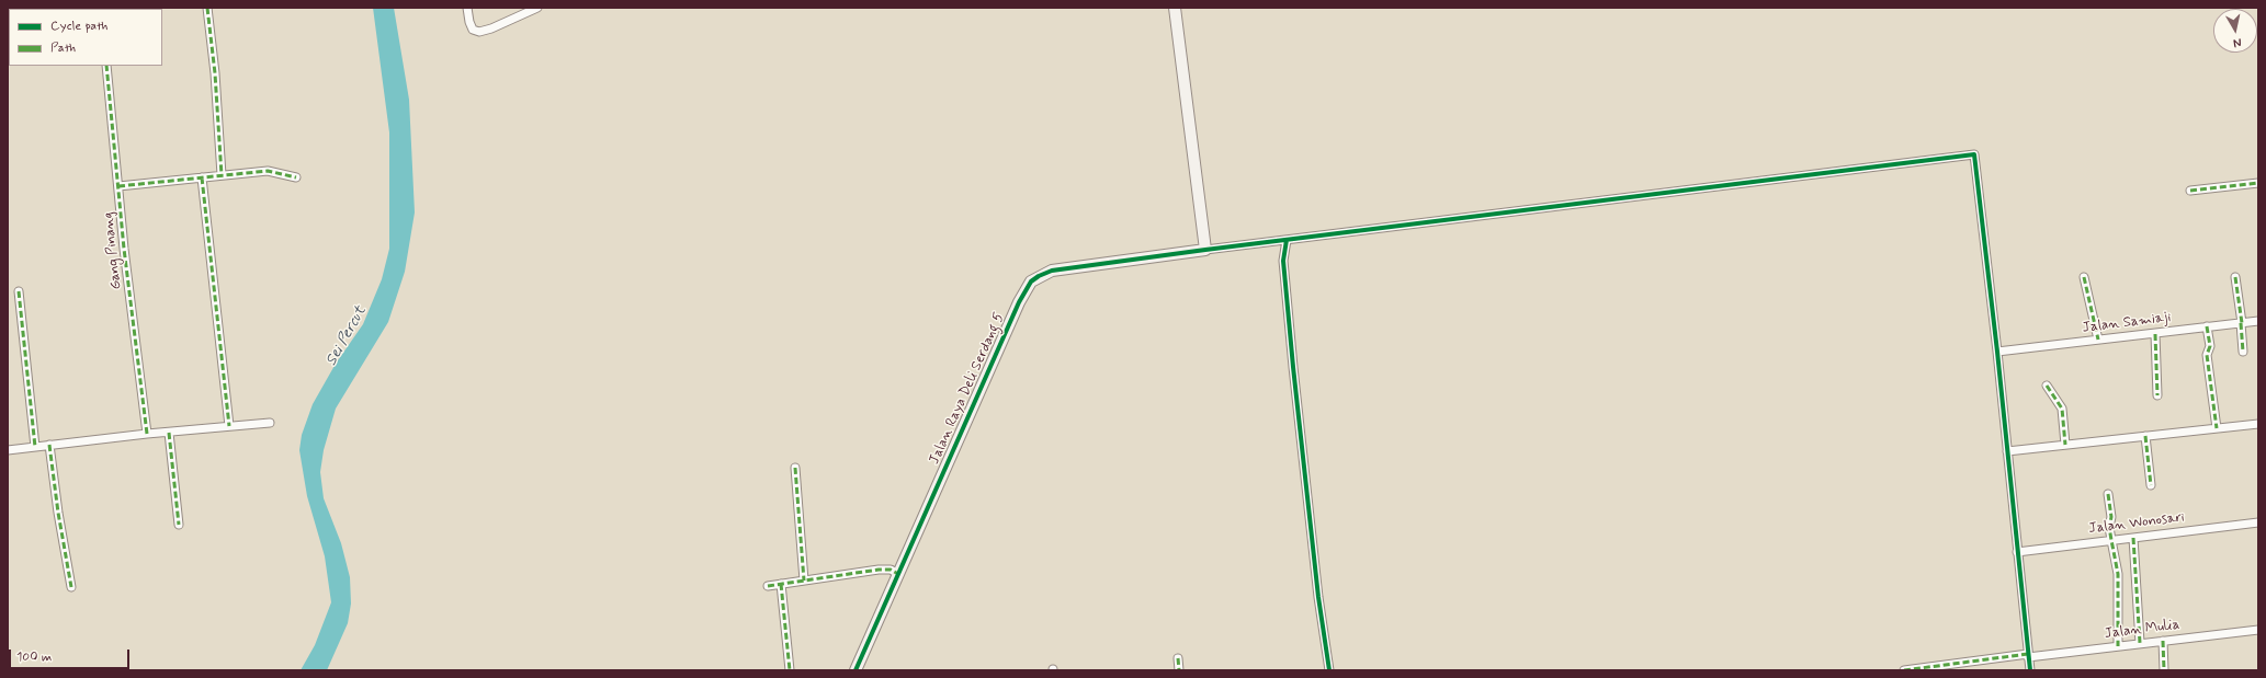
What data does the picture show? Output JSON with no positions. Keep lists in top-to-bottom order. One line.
{"streets":{"street":["Gang Pinang","Jalan Samiaji","Jalan Raya Deli Serdang 5","Jalan Wonosari","Jalan Mulia"]},"water":["Sei Percut"],"legend":["Cycle path","Path"],"scale_bar":"100 m","north":"bottom"}
